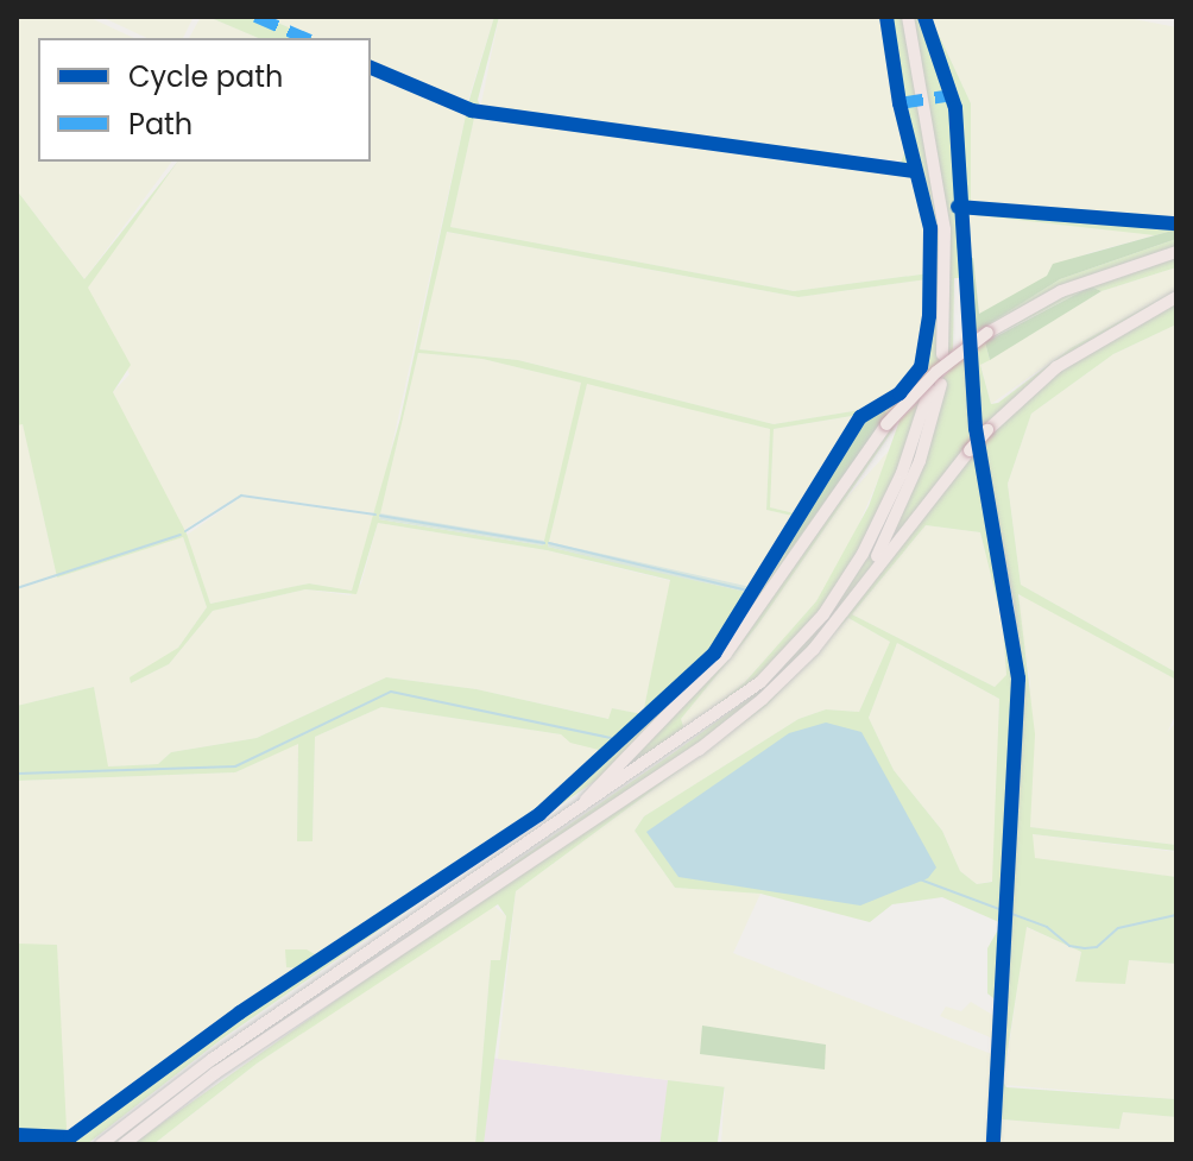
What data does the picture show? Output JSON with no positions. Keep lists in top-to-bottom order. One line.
{"legend":["Cycle path","Path"]}
